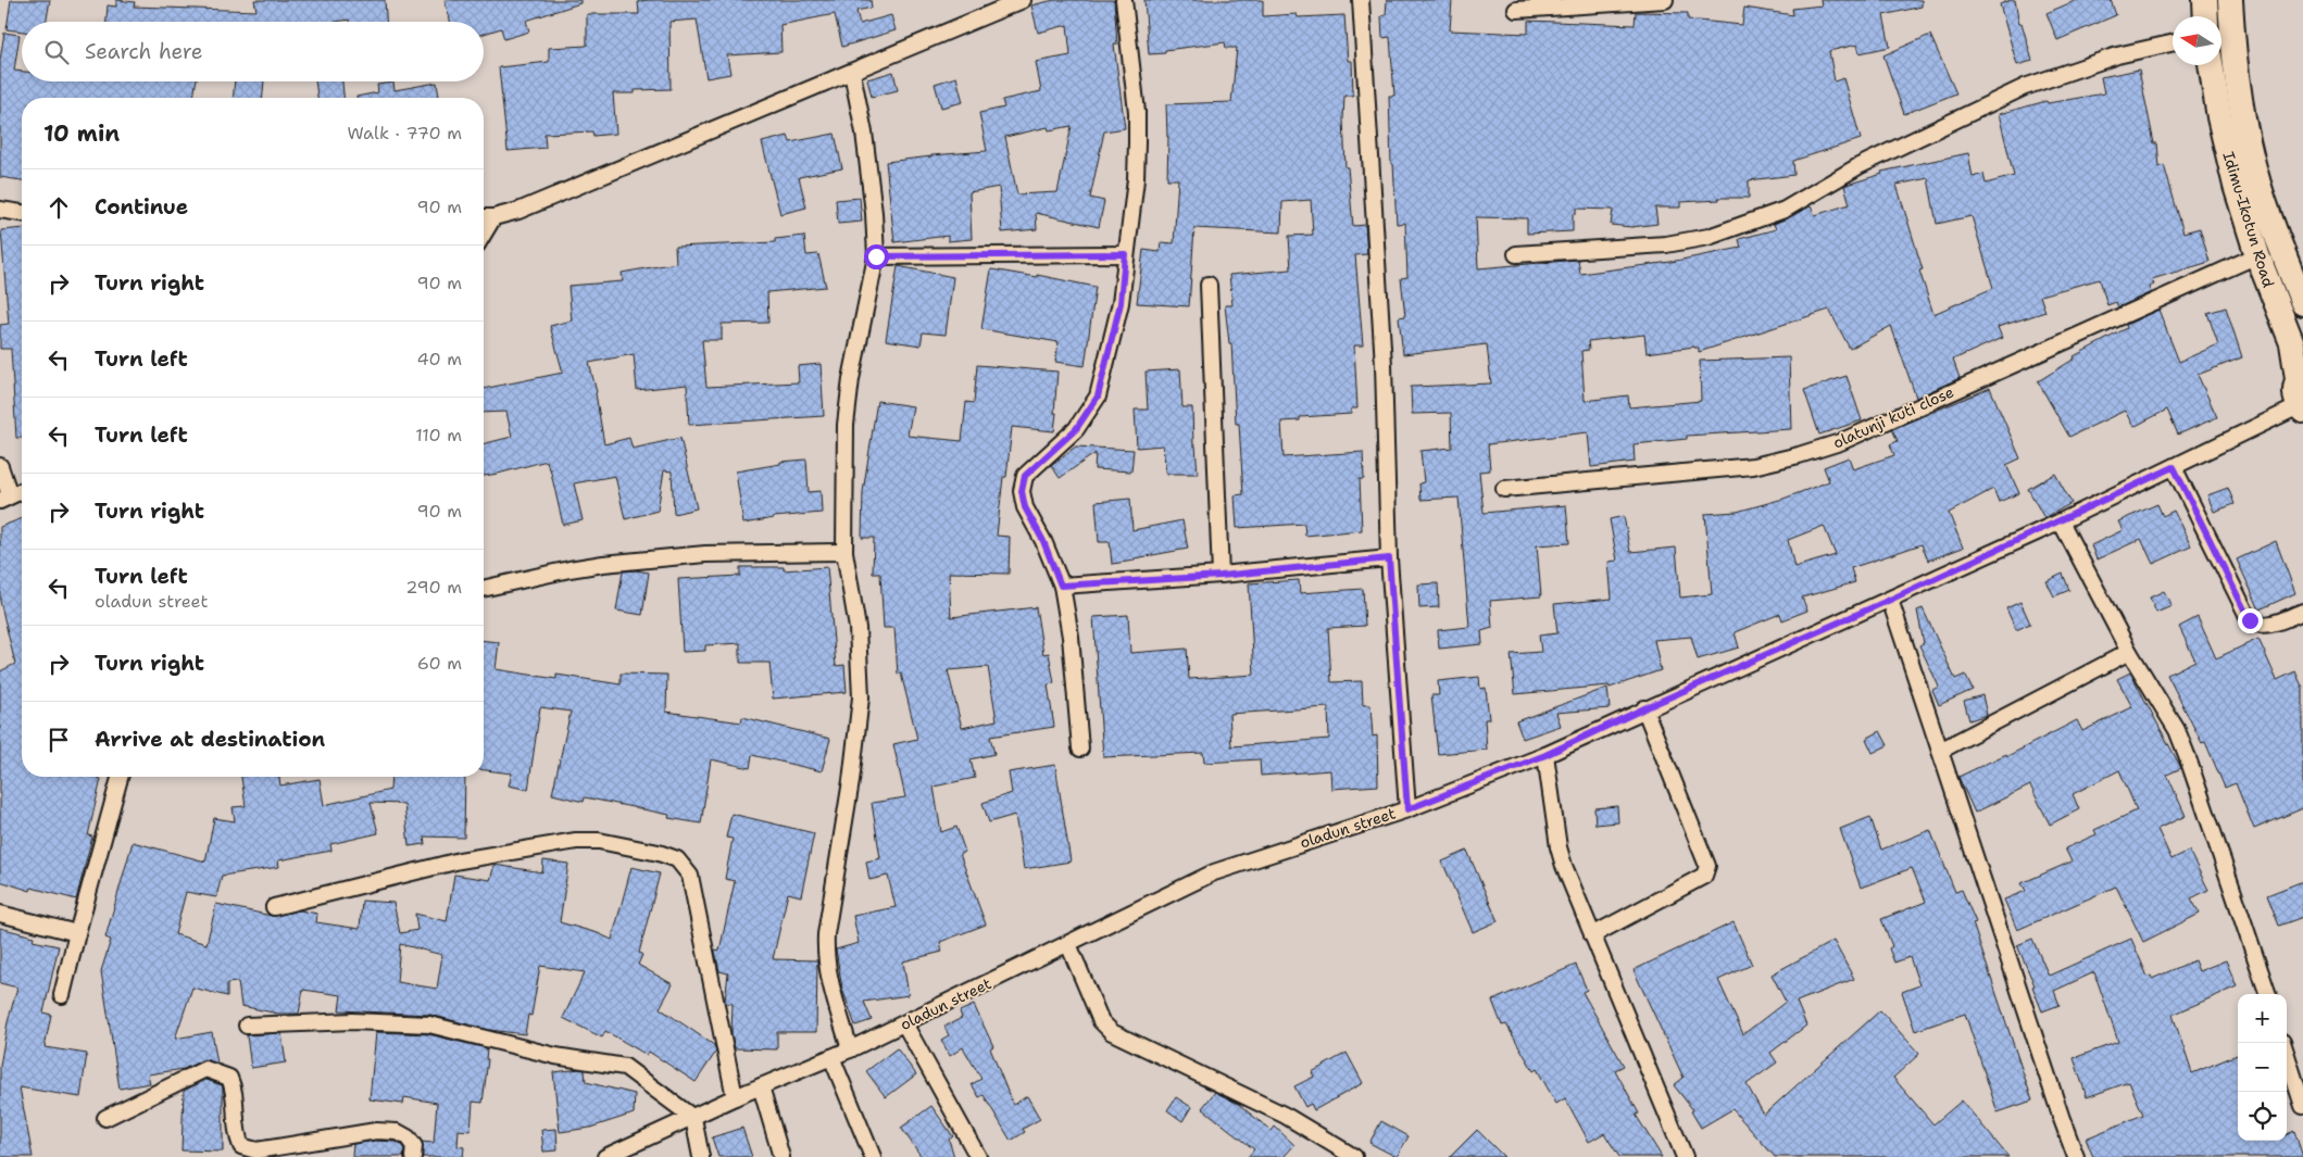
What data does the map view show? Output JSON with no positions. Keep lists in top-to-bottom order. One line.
{"streets":{"main road":["Idimu-Ikotun Road"],"street":["olatunji kuti close","oladun street"]},"crossings":[["Idimu-Ikotun Road","olatunji kuti close"],["Idimu-Ikotun Road","oladun street"]],"north":"left","page":{"search":"Search here","heading":["10 min","Walk · 770 m"],"list":[["Continue","90 m"],["Turn right","90 m"],["Turn left","40 m"],["Turn left","110 m"],["Turn right","90 m"],["Turn left","oladun street","290 m"],["Turn right","60 m"],"Arrive at destination"],"map_buttons":["+","−"]}}
